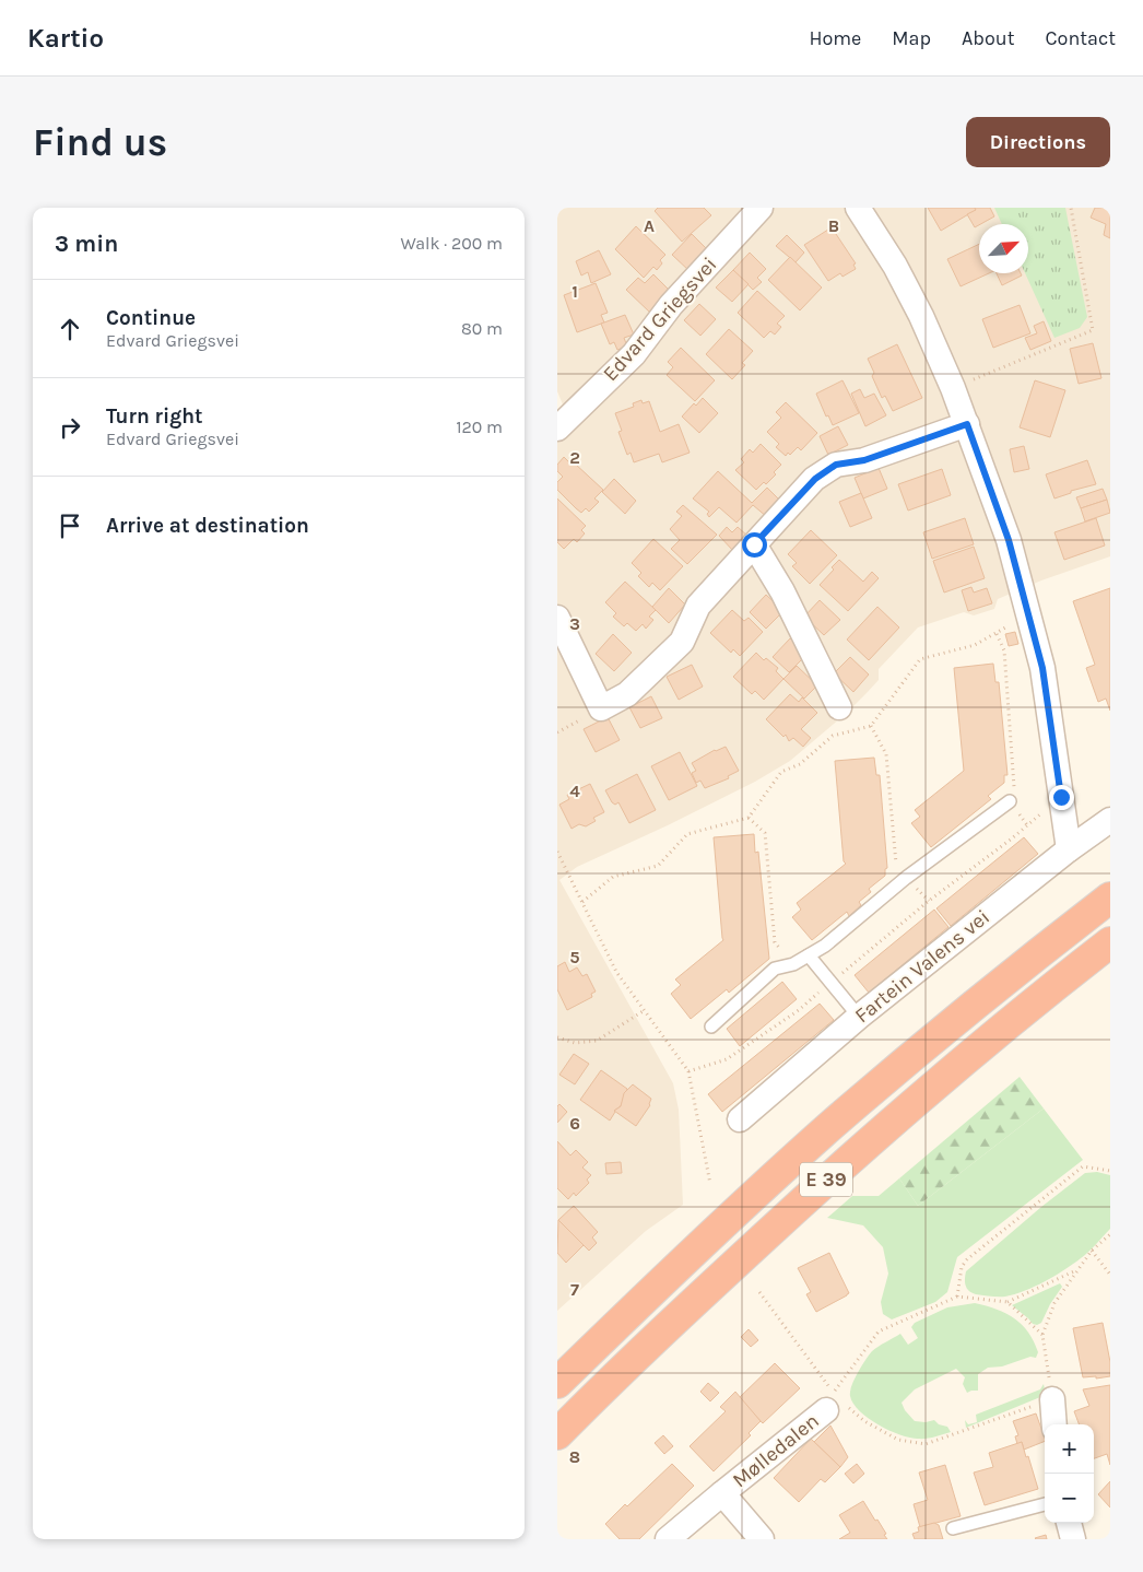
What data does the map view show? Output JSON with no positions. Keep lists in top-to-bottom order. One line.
{"streets":{"highway":["E 39"],"street":["Edvard Griegsvei","Fartein Valens vei","Mølledalen"]},"north":"top right","page":{"header":"Kartio","nav":["Home","Map","About","Contact"],"buttons":"Directions","title":"Find us","heading":["3 min","Walk · 200 m"],"list":[["Continue","Edvard Griegsvei","80 m"],["Turn right","Edvard Griegsvei","120 m"],"Arrive at destination"],"map_buttons":["+","−"]},"grid":{"columns":["A","B"],"rows":["1","2","3","4","5","6","7","8"]}}
